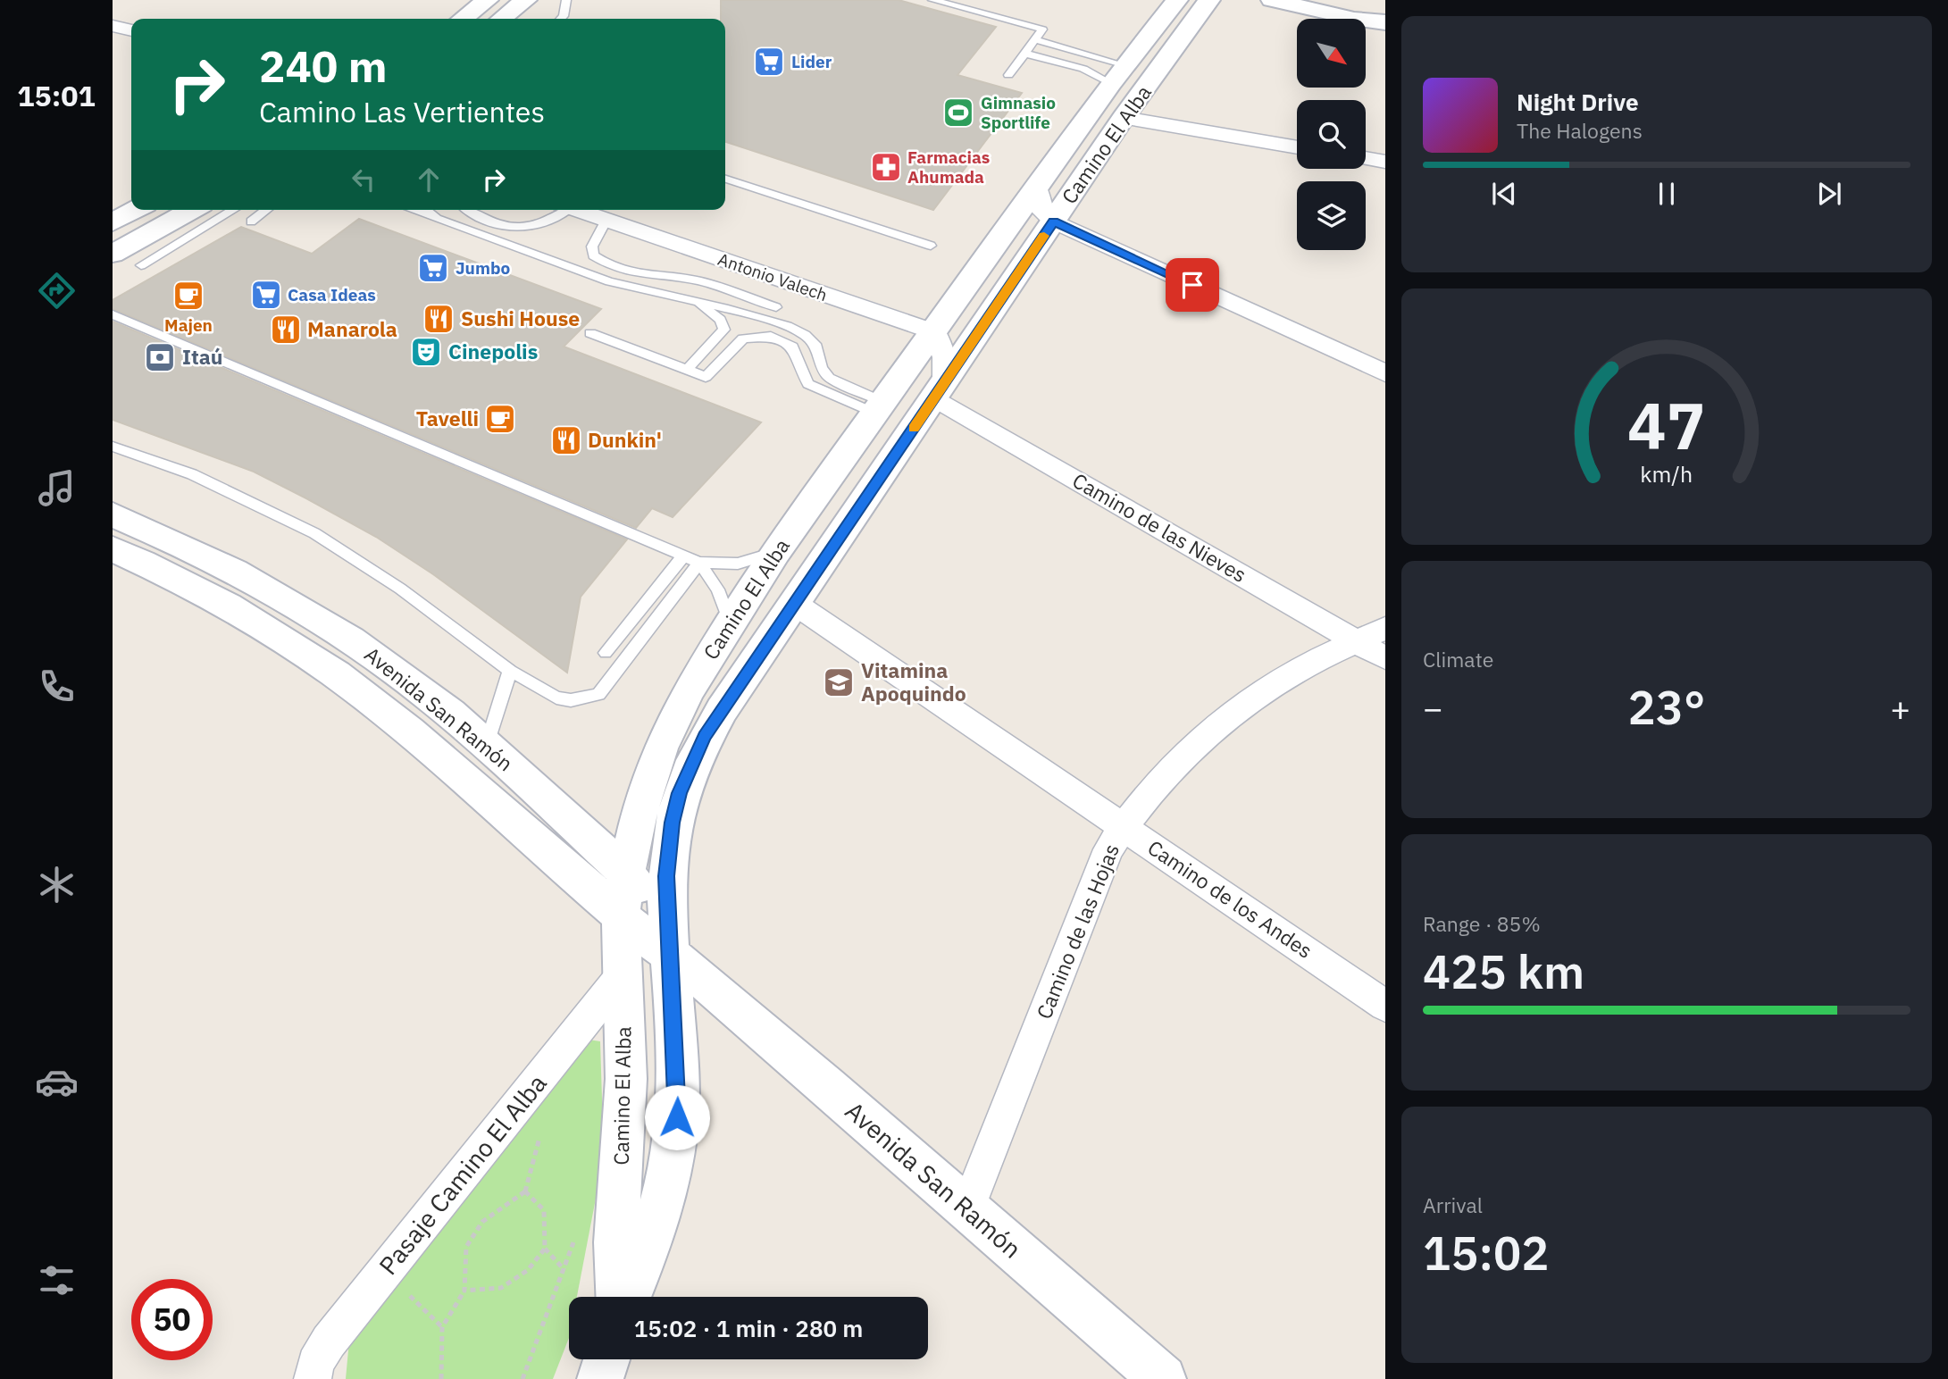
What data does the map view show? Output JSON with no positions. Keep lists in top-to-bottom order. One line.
{"streets":{"main road":["Camino El Alba","Avenida San Ramón"],"street":["Antonio Valech","Camino de las Nieves","Camino de los Andes","Camino de las Hojas","Pasaje Camino El Alba"]},"crossings":[["Camino El Alba","Antonio Valech"],["Camino El Alba","Camino de las Nieves"],["Camino El Alba","Avenida San Ramón"],["Camino El Alba","Camino de los Andes"],["Camino El Alba","Pasaje Camino El Alba"],["Camino de las Nieves","Camino de las Hojas"],["Avenida San Ramón","Camino de las Hojas"],["Camino de los Andes","Camino de las Hojas"]],"places":{"supermarket":["Lider","Jumbo","Casa Ideas"],"sports":["Gimnasio Sportlife"],"pharmacy":["Farmacias Ahumada"],"cafe":["Majen","Tavelli"],"restaurant":["Sushi House","Manarola","Dunkin'"],"theatre":["Cinepolis"],"bank":["Itaú"],"school or university":["Vitamina Apoquindo"]},"north":"bottom right","page":{"tabs":"15:01","turn":["240 m","Camino Las Vertientes"],"song":["Night Drive","The Halogens"],"tile":["Climate",["Range · 85%","425 km"],["Arrival","15:02"]],"heat":["−","23°","+"],"limit":"50","trip":"15:02 · 1 min · 280 m","gauge":["47","km/h"]}}
